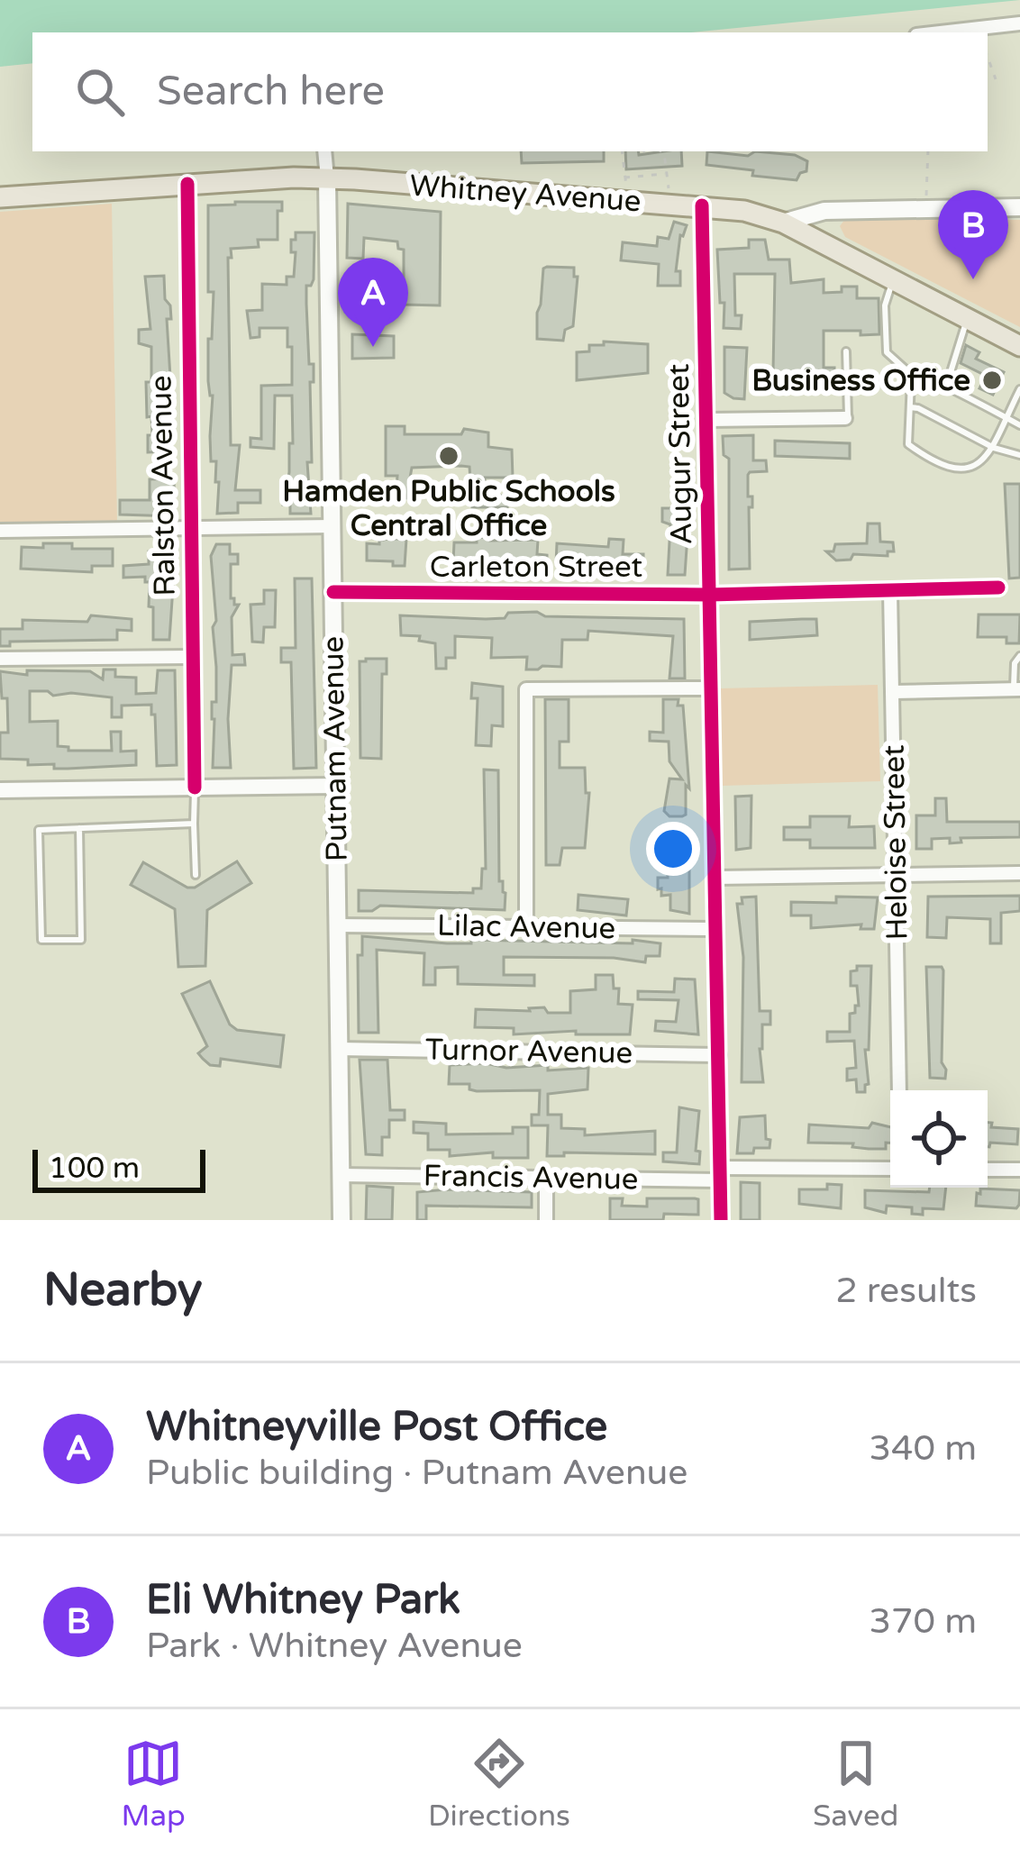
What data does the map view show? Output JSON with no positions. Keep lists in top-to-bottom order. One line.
{"streets":{"main road":["Whitney Avenue","Putnam Avenue"],"street":["Augur Street","Ralston Avenue","Carleton Street","Heloise Street","Lilac Avenue","Turnor Avenue","Francis Avenue"]},"crossings":[["Whitney Avenue","Augur Street"],["Whitney Avenue","Ralston Avenue"],["Whitney Avenue","Putnam Avenue"],["Augur Street","Carleton Street"],["Augur Street","Lilac Avenue"],["Augur Street","Turnor Avenue"],["Augur Street","Francis Avenue"],["Carleton Street","Putnam Avenue"],["Carleton Street","Heloise Street"],["Putnam Avenue","Lilac Avenue"],["Putnam Avenue","Turnor Avenue"],["Putnam Avenue","Francis Avenue"]],"places":["Business Office","Hamden Public Schools Central Office"],"scale_bar":"100 m","page":{"search":"Search here","pins":["B","A"],"scale":"100 m","heading":["Nearby","2 results"],"list":[{"mark":"A","name":"Whitneyville Post Office","note":"Public building · Putnam Avenue","value":"340 m"},{"mark":"B","name":"Eli Whitney Park","note":"Park · Whitney Avenue","value":"370 m"}],"nav":["Map","Directions","Saved"]}}
